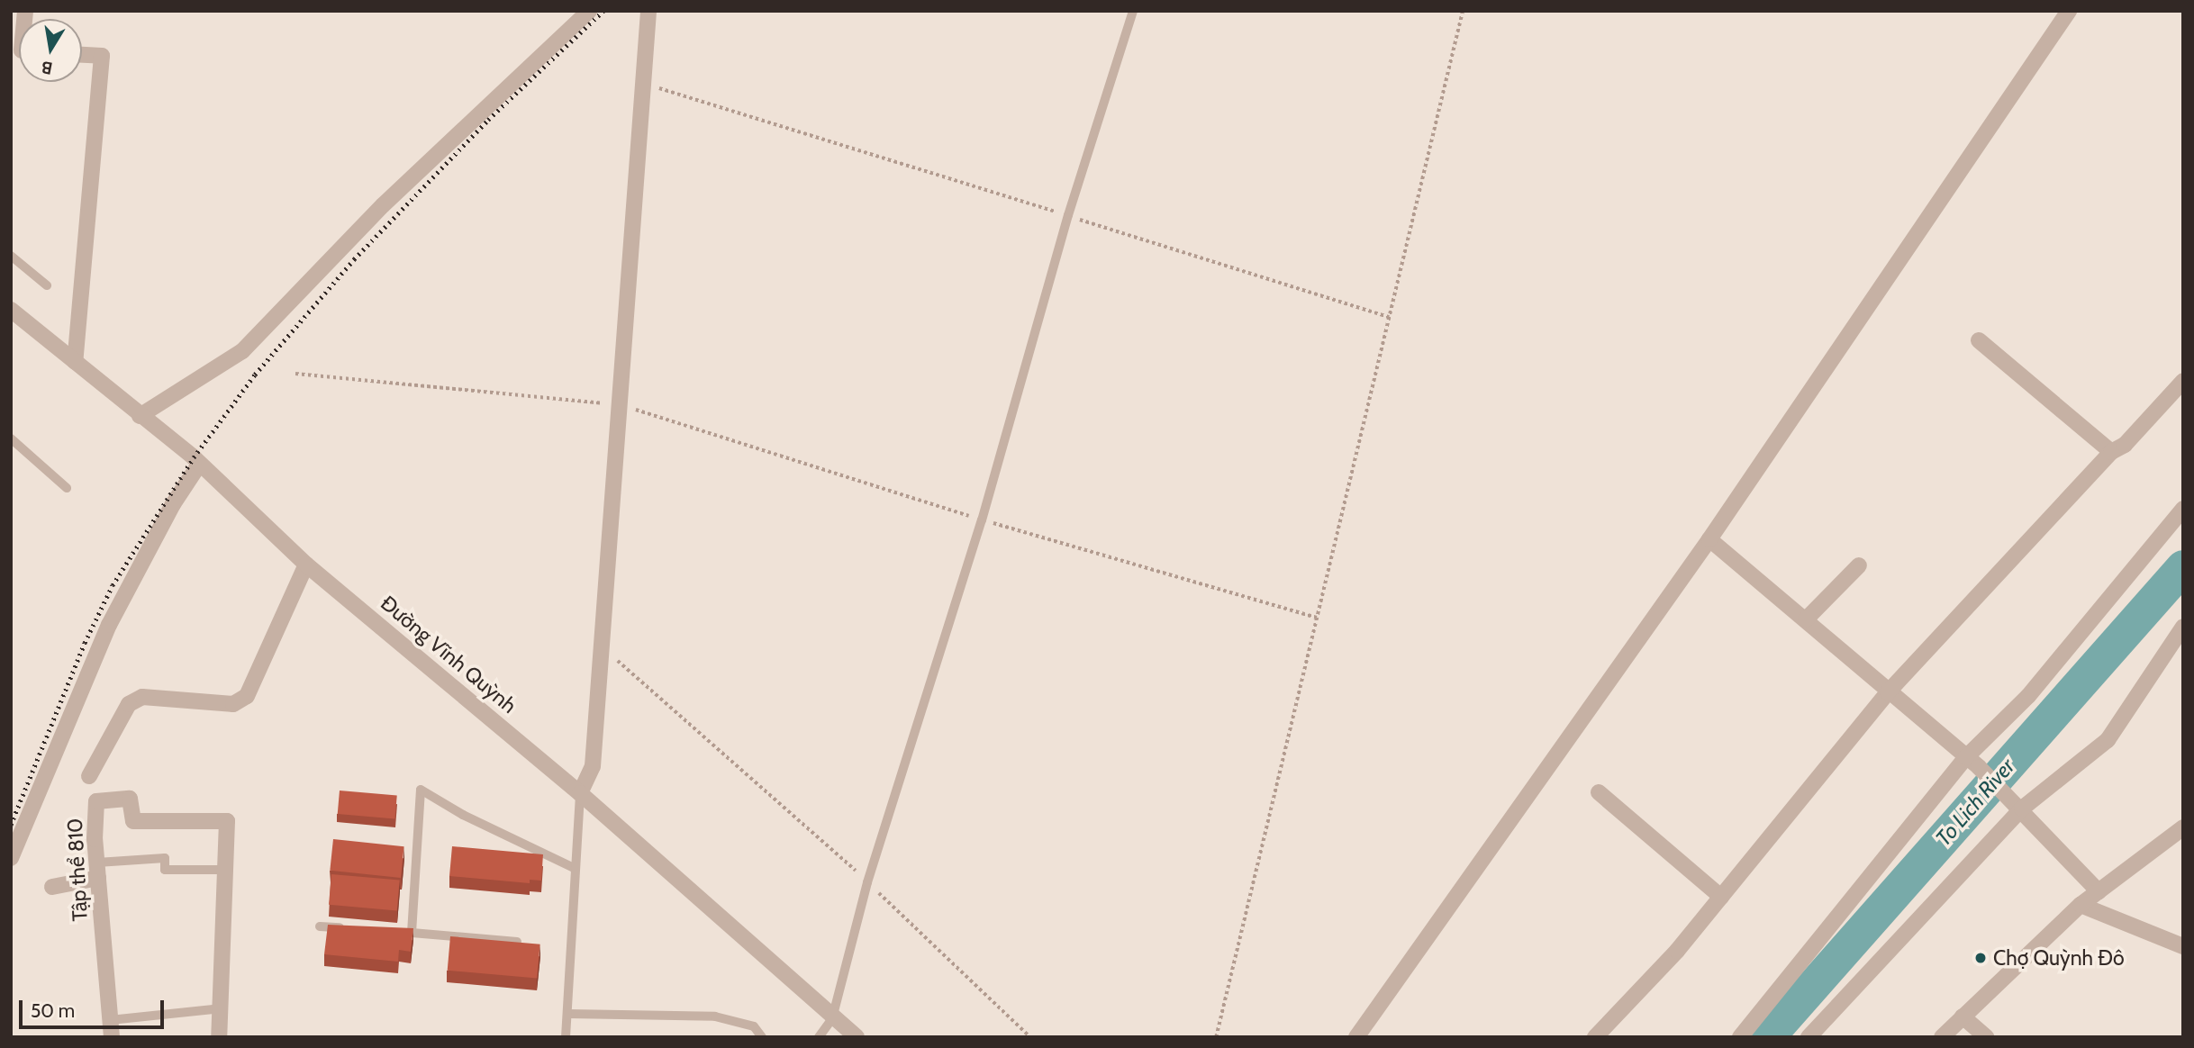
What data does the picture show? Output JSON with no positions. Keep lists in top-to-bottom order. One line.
{"streets":{"street":["Đường Vĩnh Quỳnh","Tập thể 810"]},"water":["To Lich River"],"places":["Chợ Quỳnh Đô"],"scale_bar":"50 m","north":"bottom"}
